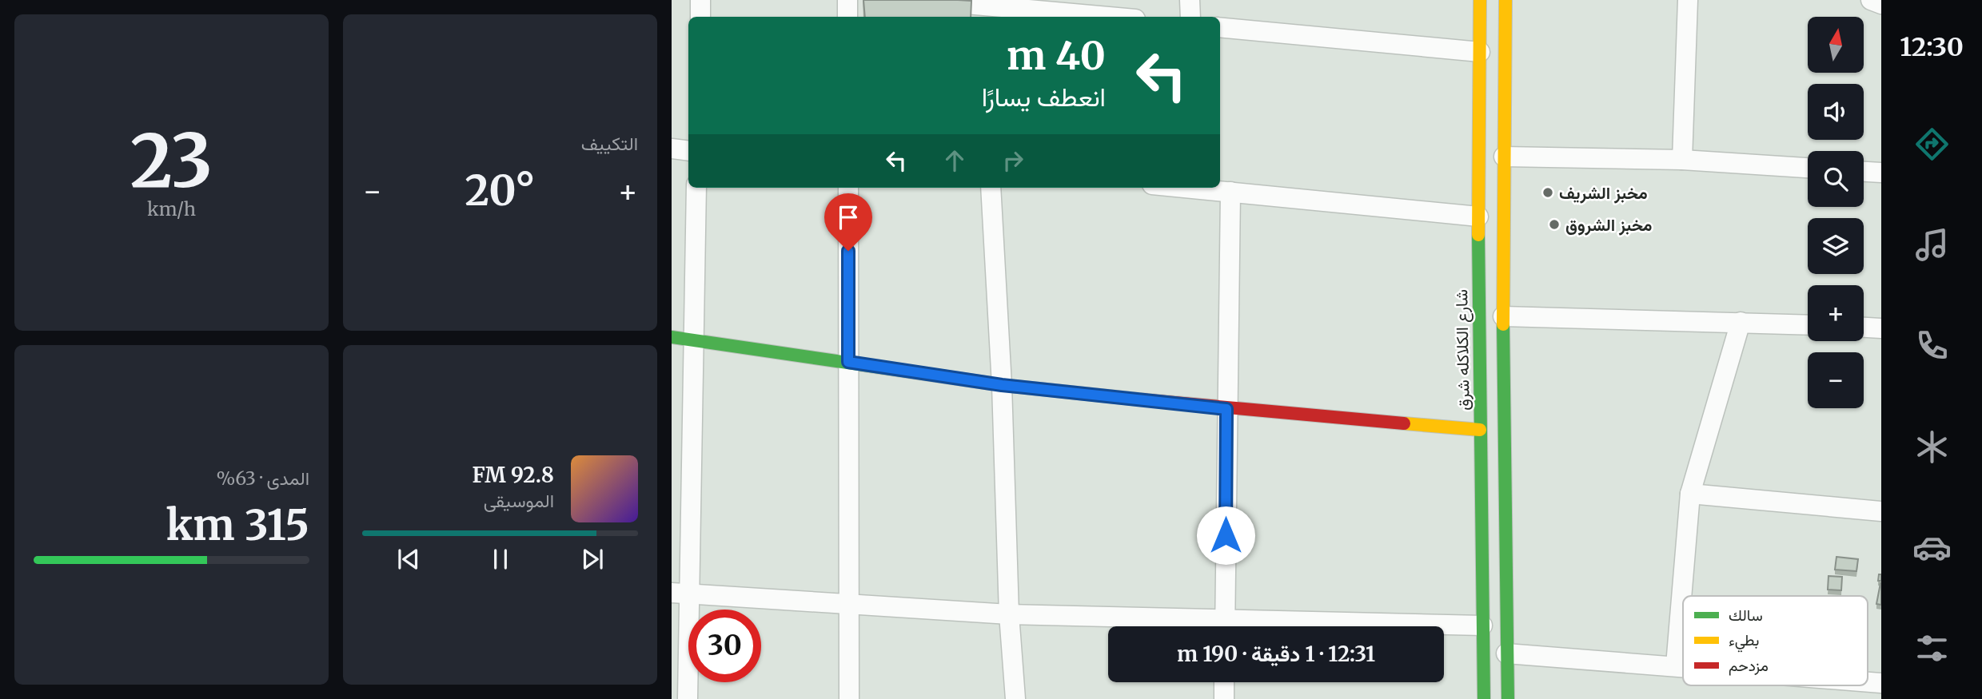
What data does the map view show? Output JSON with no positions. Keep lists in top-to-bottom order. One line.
{"streets":{"street":["شارع الكلاكله شرق"]},"places":["مخبز الشريف","مخبز الشروق"],"legend":["سالك","بطيء","مزدحم"],"north":"top","page":{"tabs":"12:30","tile":["التكييف",["23","km/h"],["المدى · 63%","315 km"]],"map_buttons":["+","−"],"turn":["40 m","انعطف يسارًا"],"heat":["−","20°","+"],"song":["92.8 FM","الموسيقى"],"limit":"30","trip":"12:31 · 1 دقيقة · 190 m"}}
